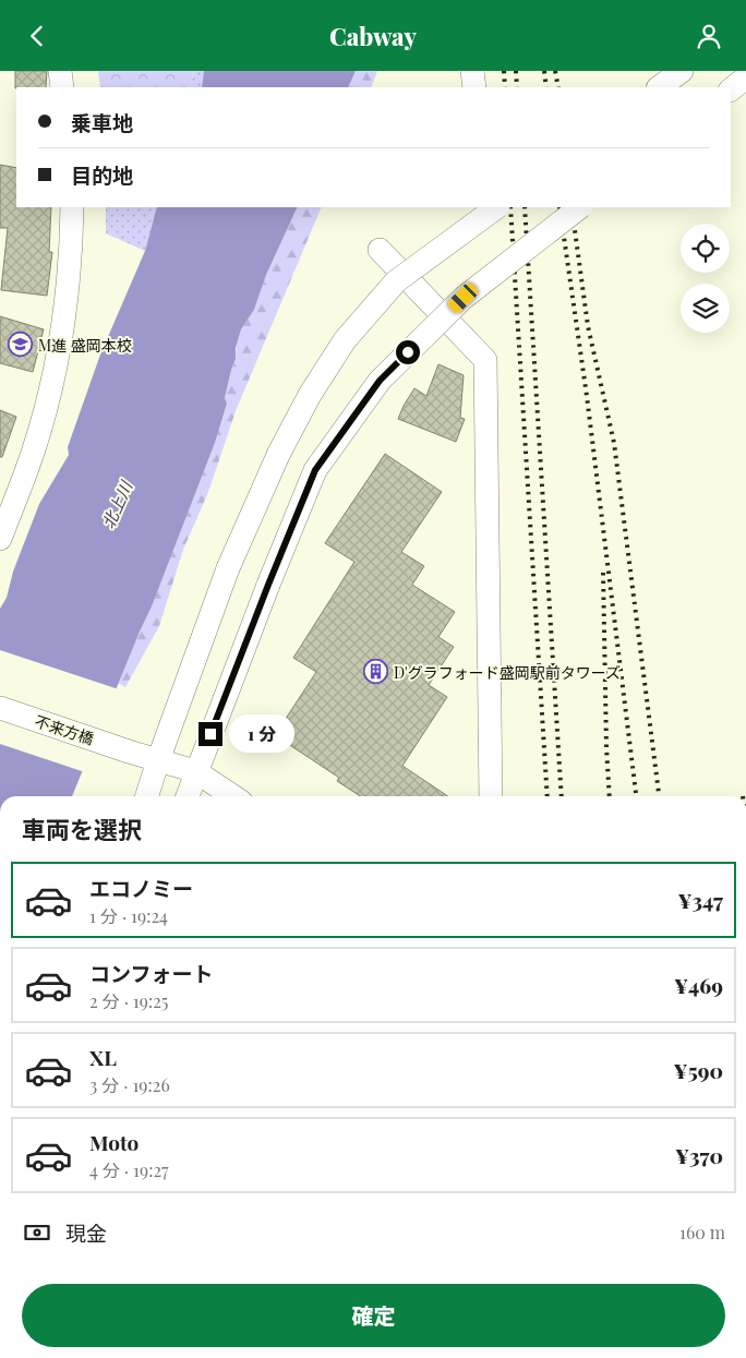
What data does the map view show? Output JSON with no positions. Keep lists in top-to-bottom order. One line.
{"streets":{"street":["不来方橋"]},"water":["北上川"],"places":{"school or university":["M進 盛岡本校"],"building":["D'グラフォード盛岡駅前タワーズ"]},"page":{"header":"Cabway","banner":["乗車地","目的地"],"bubble":"1 分","heading":"車両を選択","list":[{"name":"エコノミー","note":"1 分 · 19:24","value":"¥347"},{"name":"コンフォート","note":"2 分 · 19:25","value":"¥469"},{"name":"XL","note":"3 分 · 19:26","value":"¥590"},{"name":"Moto","note":"4 分 · 19:27","value":"¥370"}],"pay":["現金","160 m"],"buttons":"確定"}}
